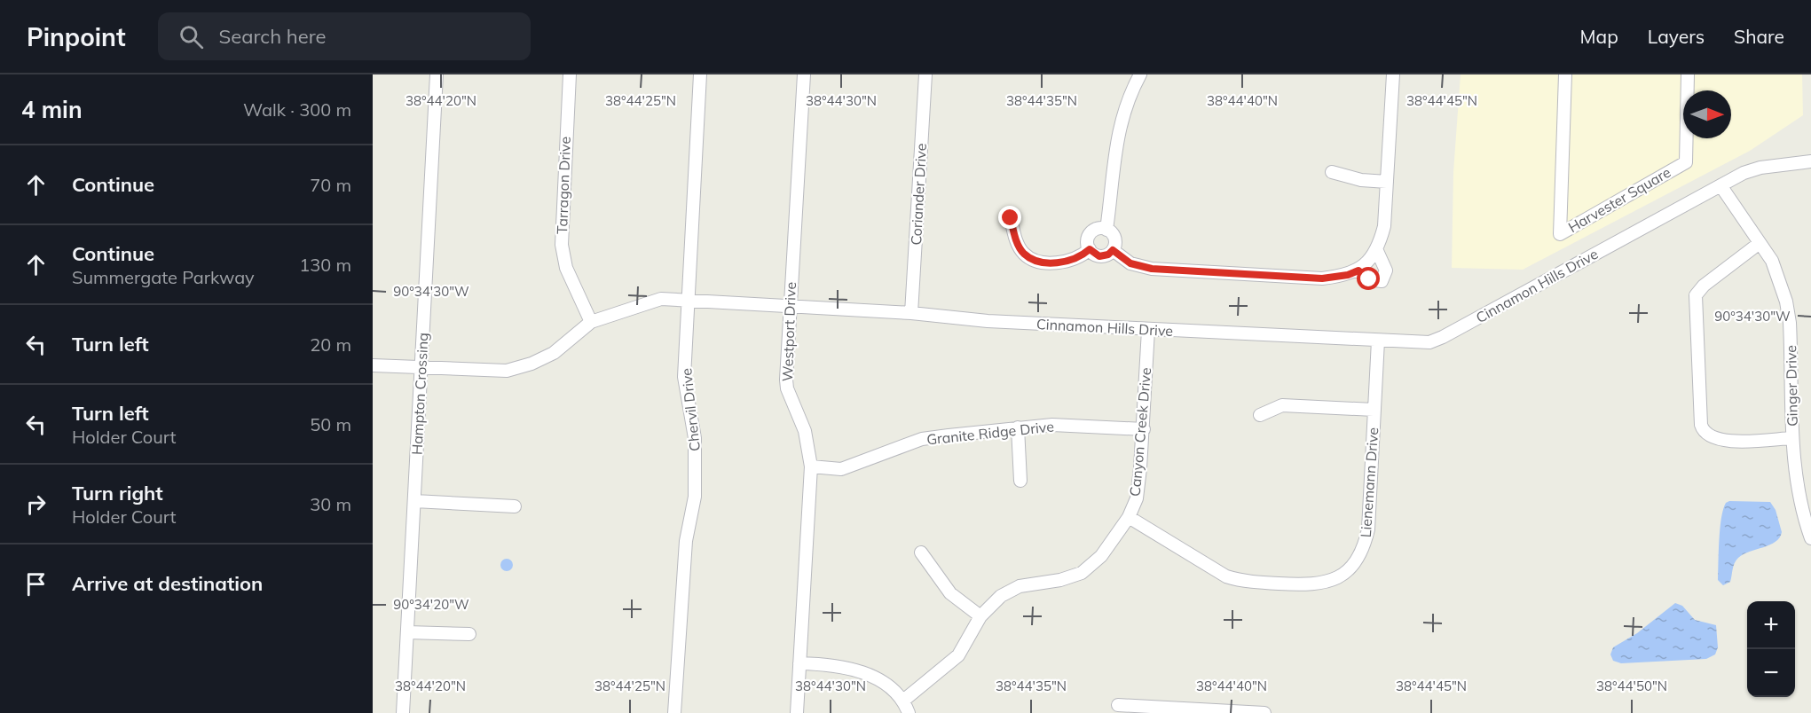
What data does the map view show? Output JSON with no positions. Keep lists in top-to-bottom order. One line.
{"streets":{"street":["Tarragon Drive","Coriander Drive","Harvester Square","Cinnamon Hills Drive","Westport Drive","Ginger Drive","Hampton Crossing","Chervil Drive","Canyon Creek Drive","Granite Ridge Drive","Lienemann Drive"]},"crossings":[["Tarragon Drive","Cinnamon Hills Drive"],["Coriander Drive","Cinnamon Hills Drive"],["Cinnamon Hills Drive","Westport Drive"],["Cinnamon Hills Drive","Ginger Drive"],["Cinnamon Hills Drive","Hampton Crossing"],["Cinnamon Hills Drive","Chervil Drive"],["Cinnamon Hills Drive","Canyon Creek Drive"],["Cinnamon Hills Drive","Lienemann Drive"],["Westport Drive","Granite Ridge Drive"],["Canyon Creek Drive","Granite Ridge Drive"],["Canyon Creek Drive","Lienemann Drive"]],"north":"right","page":{"header":"Pinpoint","search":"Search here","nav":["Map","Layers","Share"],"heading":["4 min","Walk · 300 m"],"list":[["Continue","70 m"],["Continue","Summergate Parkway","130 m"],["Turn left","20 m"],["Turn left","Holder Court","50 m"],["Turn right","Holder Court","30 m"],"Arrive at destination"],"map_buttons":["+","−"]},"coordinates":["38°44'20\"N","38°44'25\"N","38°44'30\"N","38°44'35\"N","38°44'40\"N","38°44'45\"N","90°34'30\"W","90°34'20\"W","38°44'50\"N"]}
